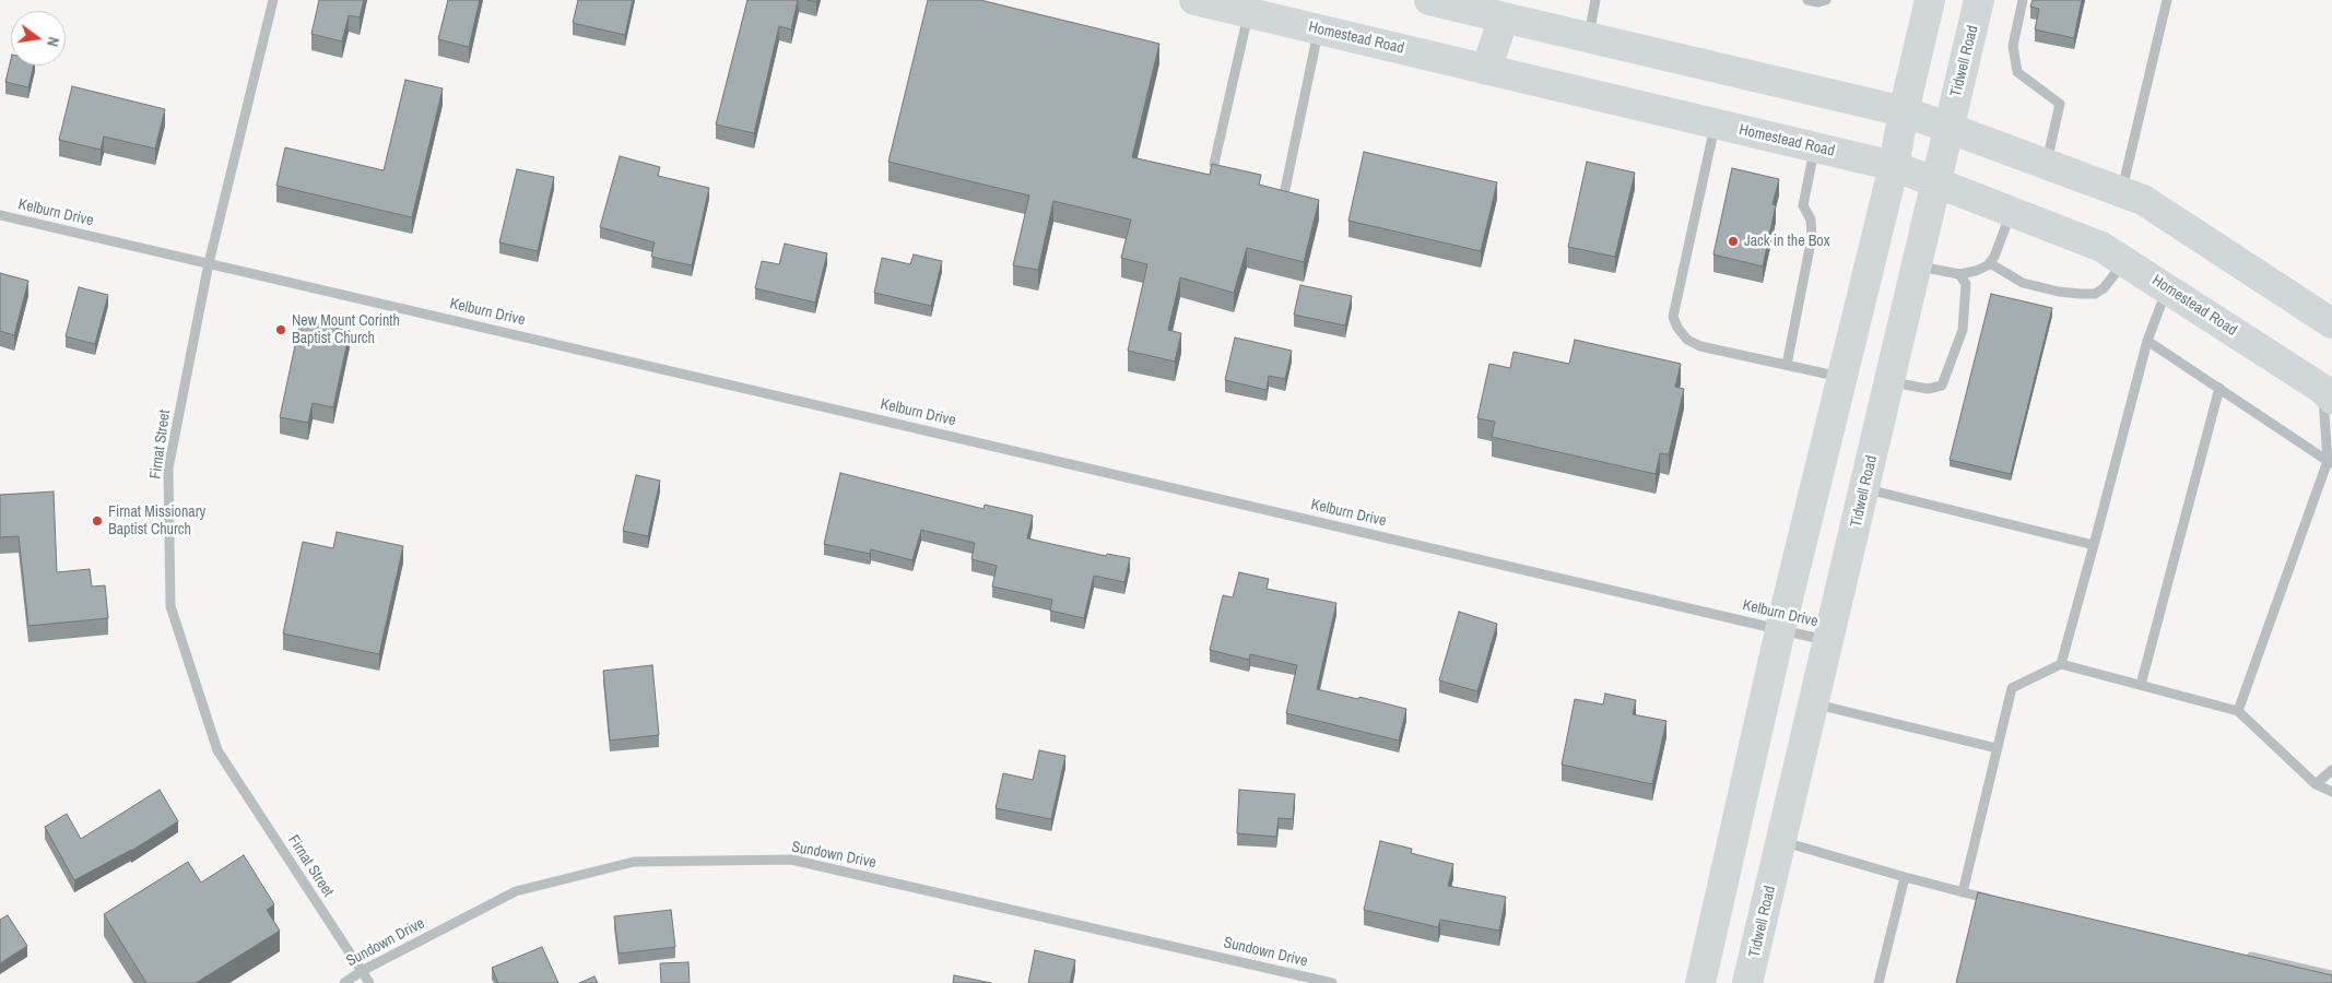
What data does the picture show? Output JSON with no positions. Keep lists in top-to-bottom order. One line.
{"streets":{"main road":["Homestead Road","Tidwell Road"],"street":["Kelburn Drive","Firnat Street","Sundown Drive"]},"crossings":[["Homestead Road","Tidwell Road"],["Tidwell Road","Kelburn Drive"],["Kelburn Drive","Firnat Street"],["Firnat Street","Sundown Drive"]],"places":["Jack in the Box","New Mount Corinth Baptist Church","Firnat Missionary Baptist Church"],"north":"right"}
